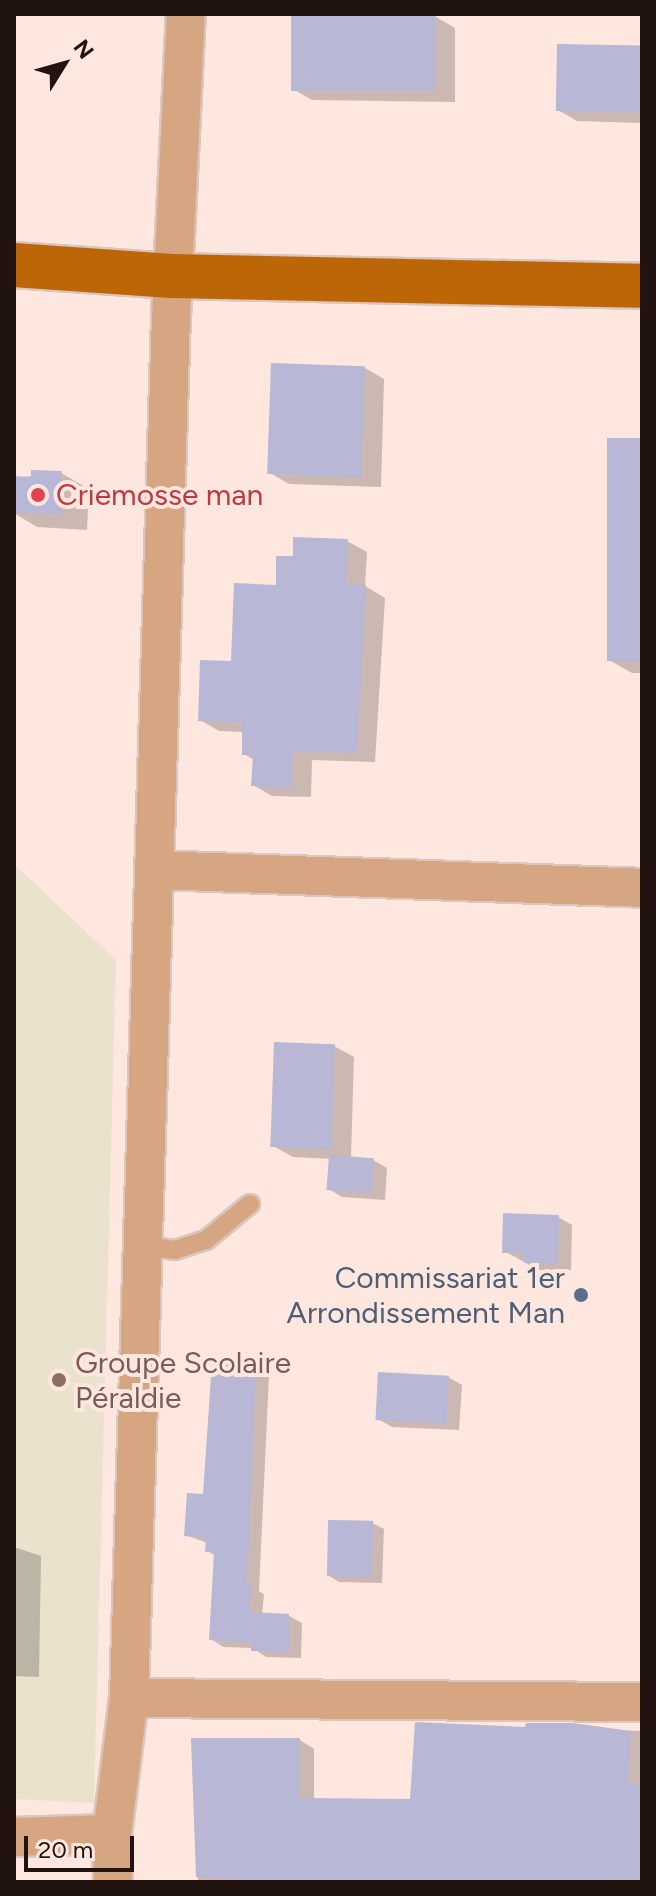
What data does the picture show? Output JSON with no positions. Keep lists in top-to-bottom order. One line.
{"places":["Criemosse man","Commissariat 1er Arrondissement Man","Groupe Scolaire Péraldie"],"scale_bar":"20 m","north":"top right"}
